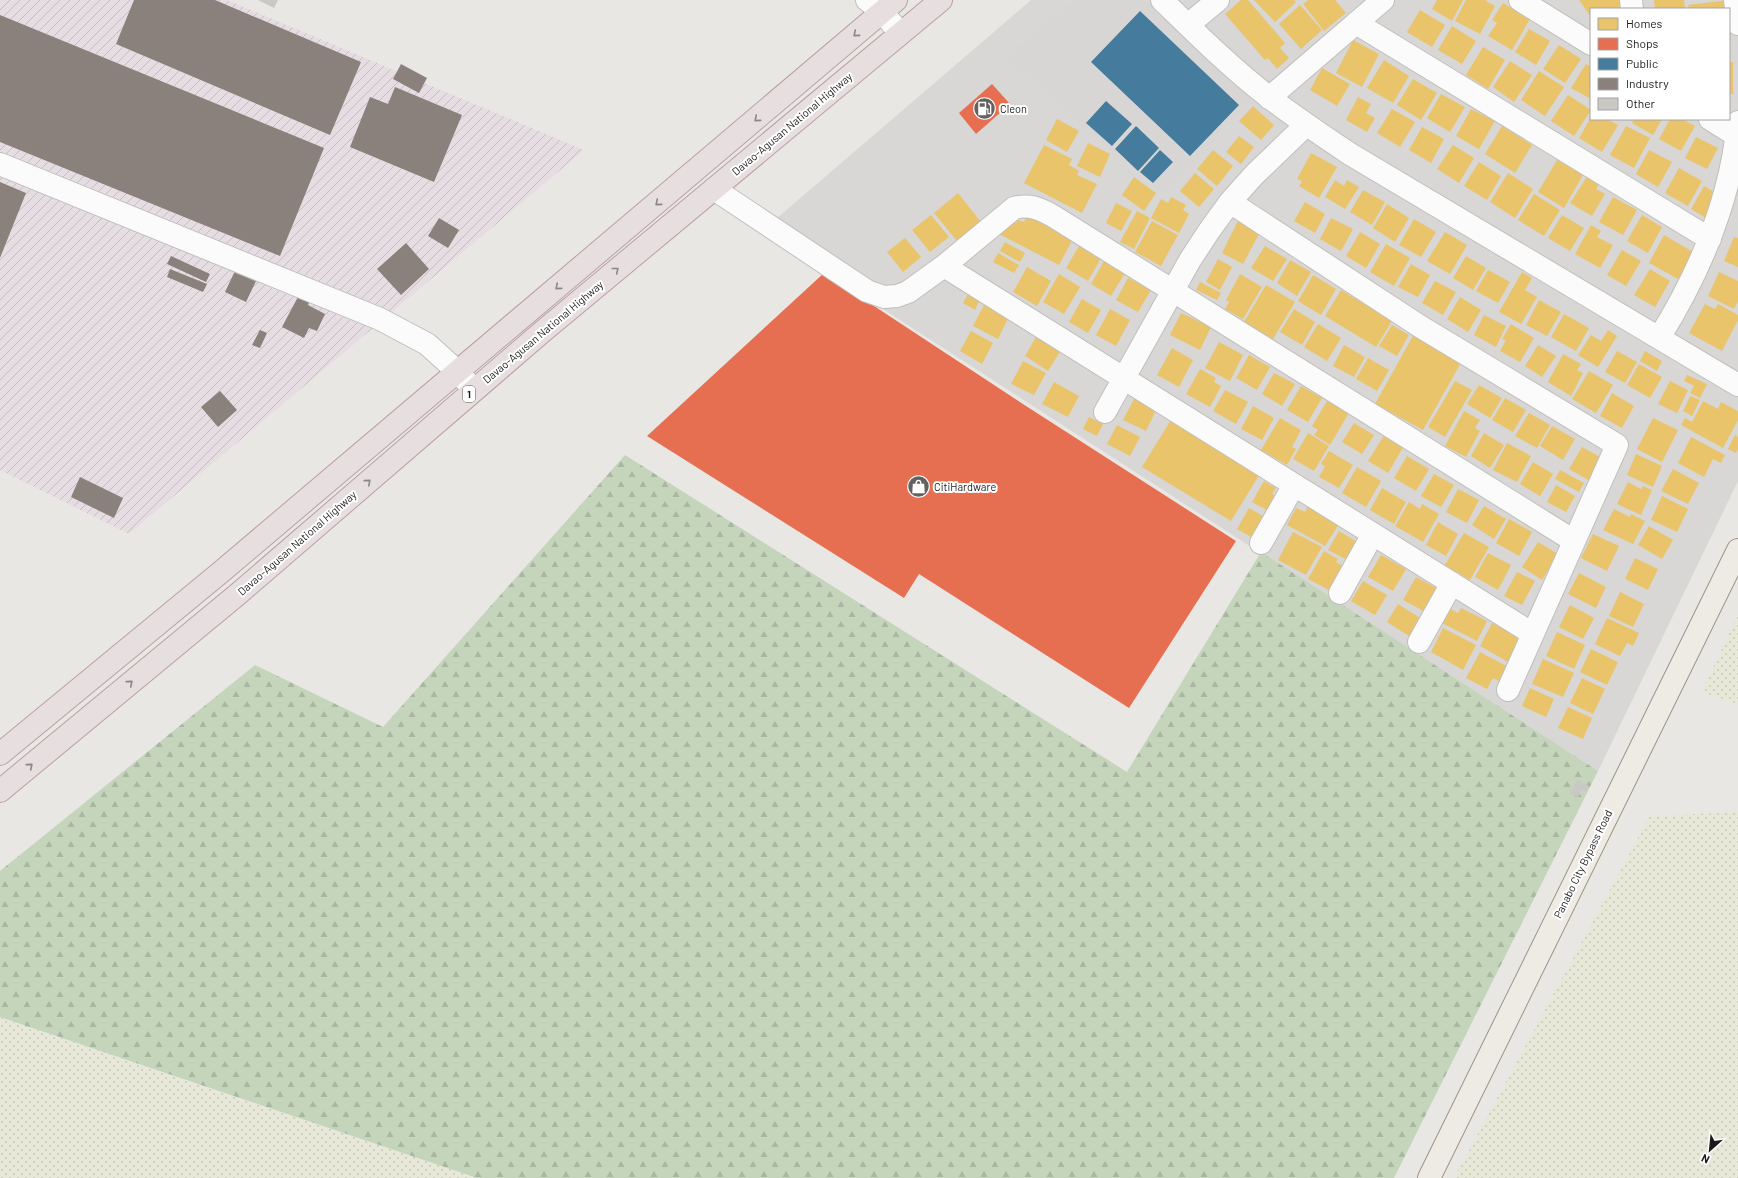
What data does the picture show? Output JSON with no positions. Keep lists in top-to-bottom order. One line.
{"streets":{"highway":["Davao-Agusan National Highway","1"],"main road":["Panabo City Bypass Road"]},"places":{"fuel station":["Cleon"],"shop":["CitiHardware"]},"legend":["Homes","Shops","Public","Industry","Other"],"north":"bottom left"}
